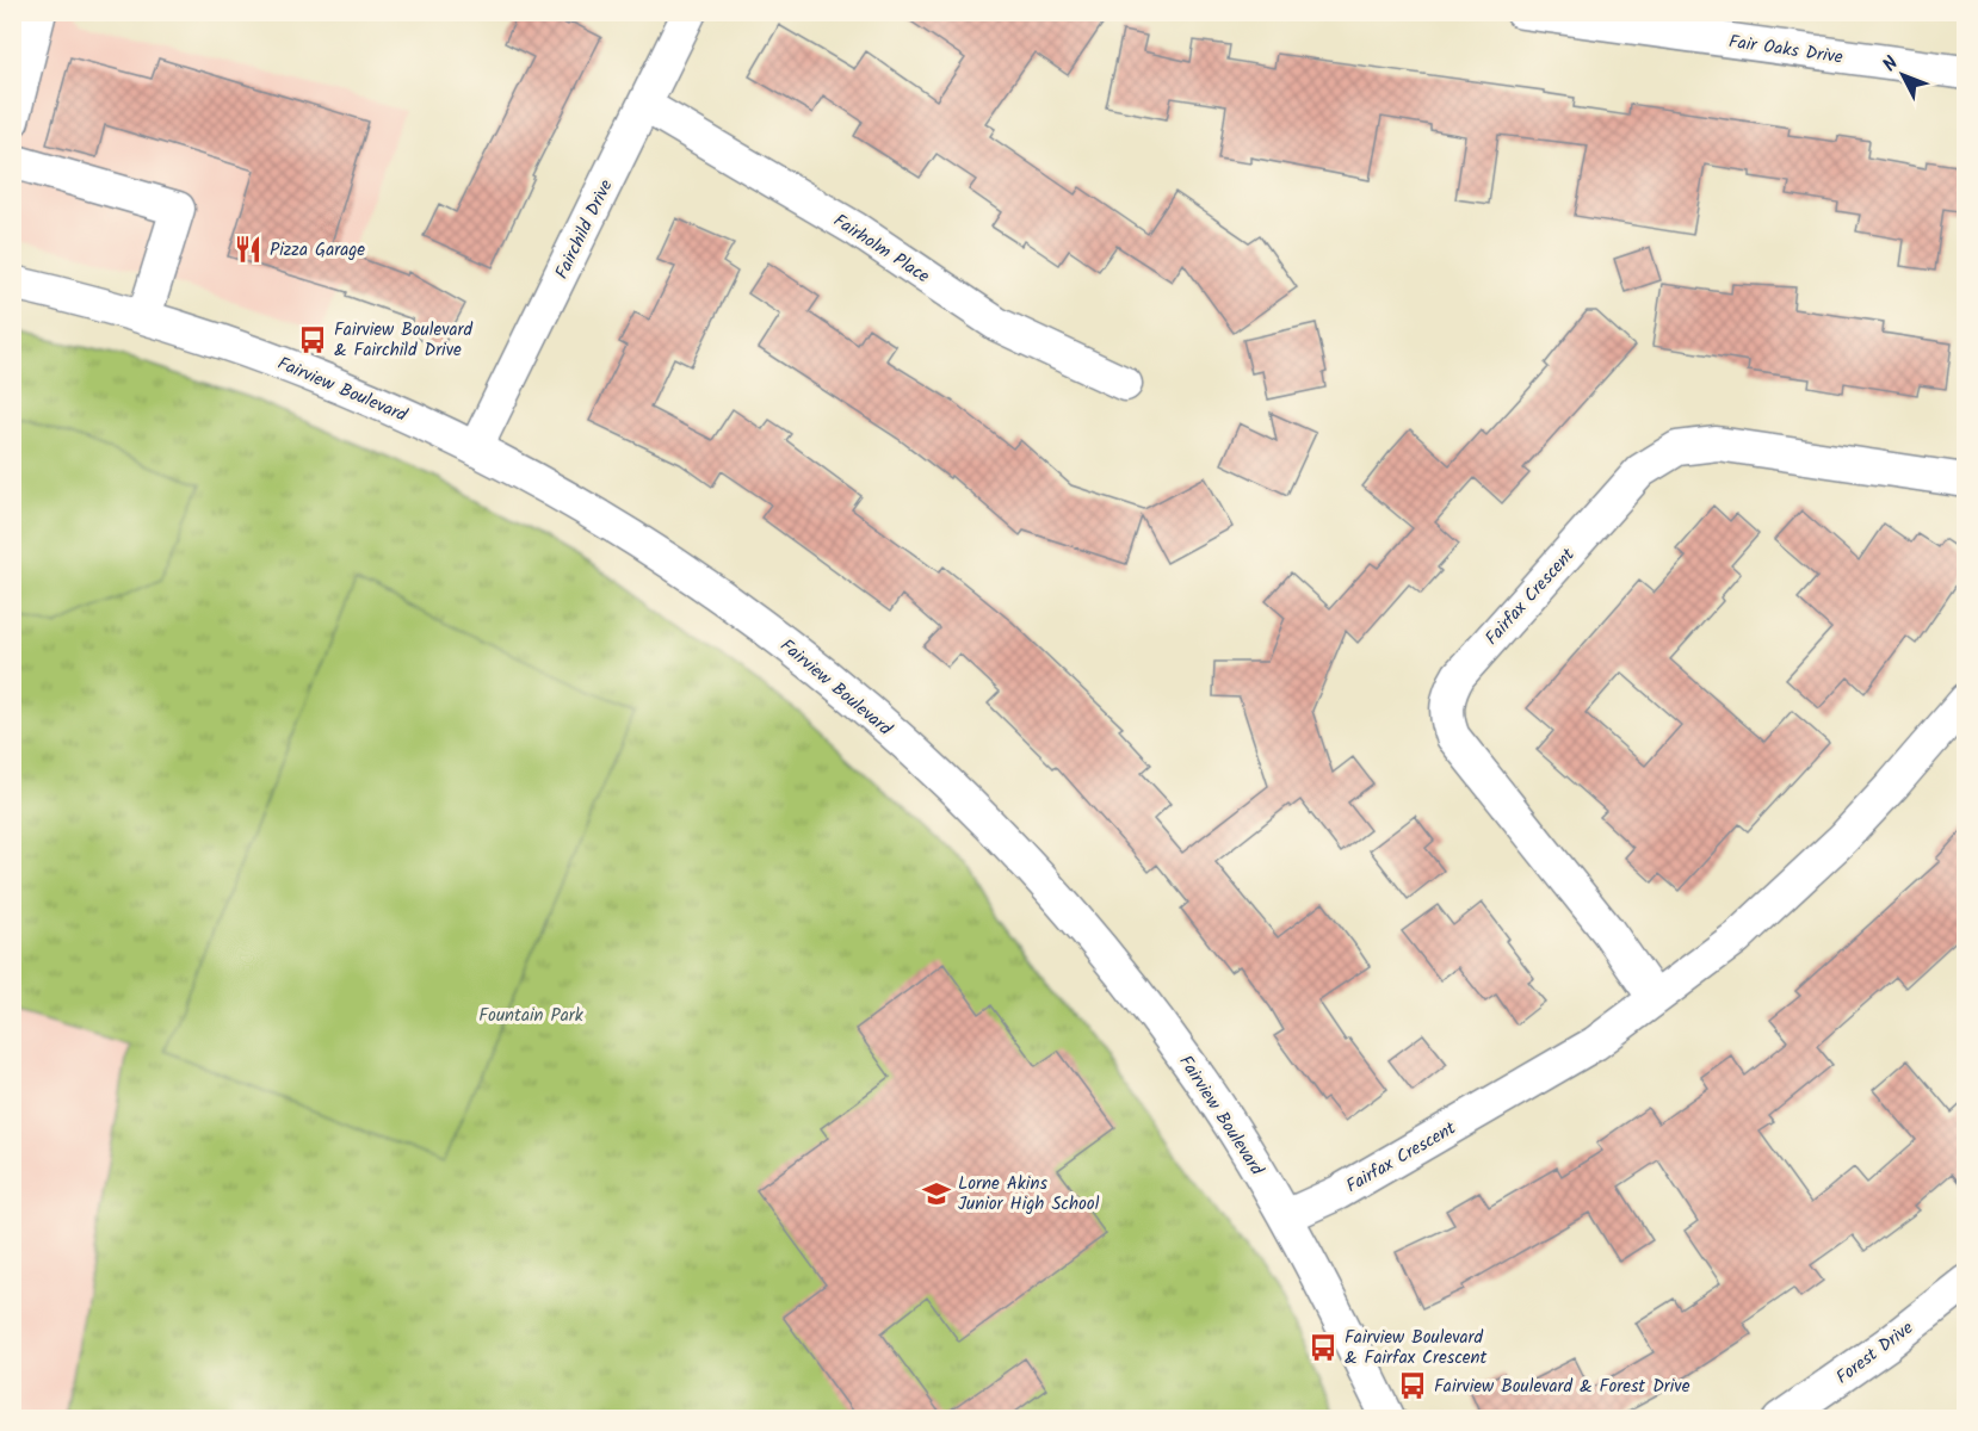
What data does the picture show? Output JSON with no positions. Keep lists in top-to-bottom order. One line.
{"streets":{"street":["Fair Oaks Drive","Fairchild Drive","Fairholm Place","Fairview Boulevard","Fairfax Crescent","Forest Drive"]},"crossings":[["Fairchild Drive","Fairholm Place"],["Fairchild Drive","Fairview Boulevard"],["Fairview Boulevard","Fairfax Crescent"]],"parks":["Fountain Park"],"places":{"restaurant":["Pizza Garage"],"bus stop":["Fairview Boulevard & Fairchild Drive","Fairview Boulevard & Fairfax Crescent","Fairview Boulevard & Forest Drive"],"school or university":["Lorne Akins Junior High School"]},"north":"top left"}
